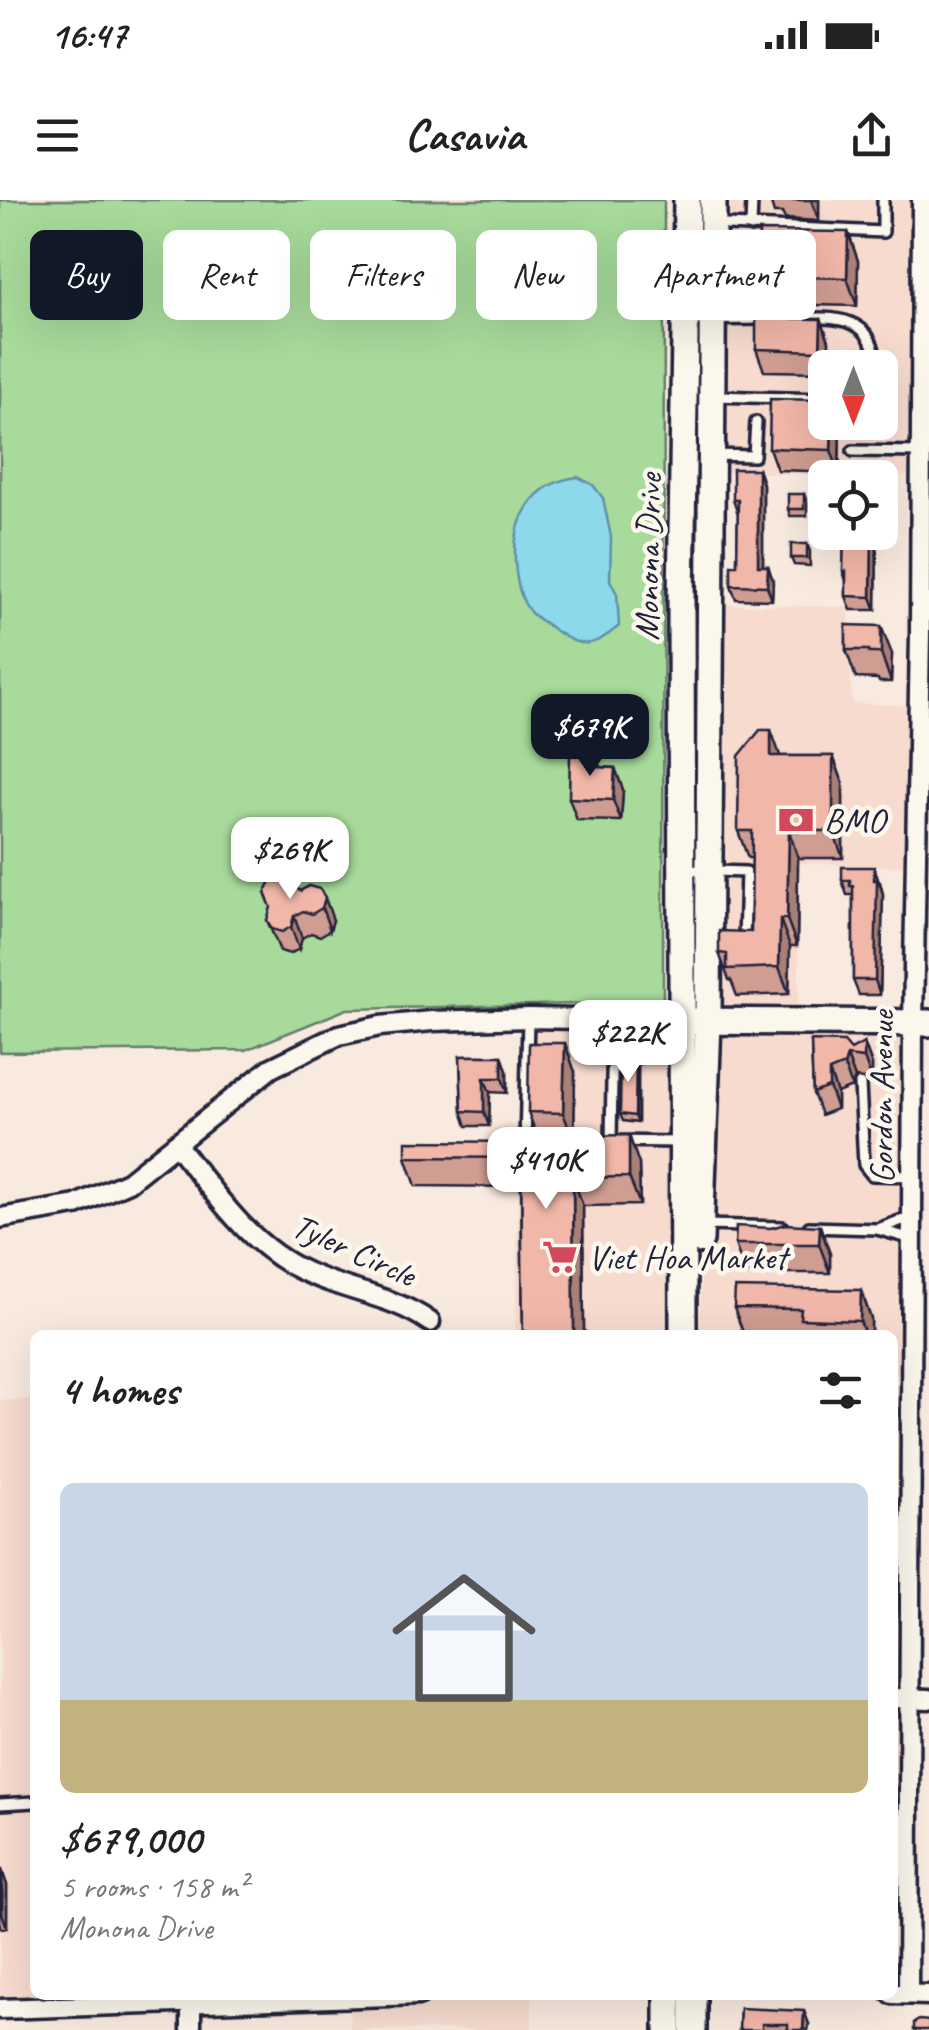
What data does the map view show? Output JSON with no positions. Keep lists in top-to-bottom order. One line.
{"streets":{"street":["Monona Drive","Gordon Avenue","Tyler Circle"]},"places":{"bank":["BMO"],"supermarket":["Viet Hoa Market"]},"north":"bottom","page":{"status":"16:47","header":"Casavia","chip":["Buy","Rent","Filters","New","Apartment"],"price":["$679K","$269K","$222K","$410K"],"heading":"4 homes","list":[{"name":"$679,000","note":"5 rooms · 158 m² · Monona Drive"}]}}
